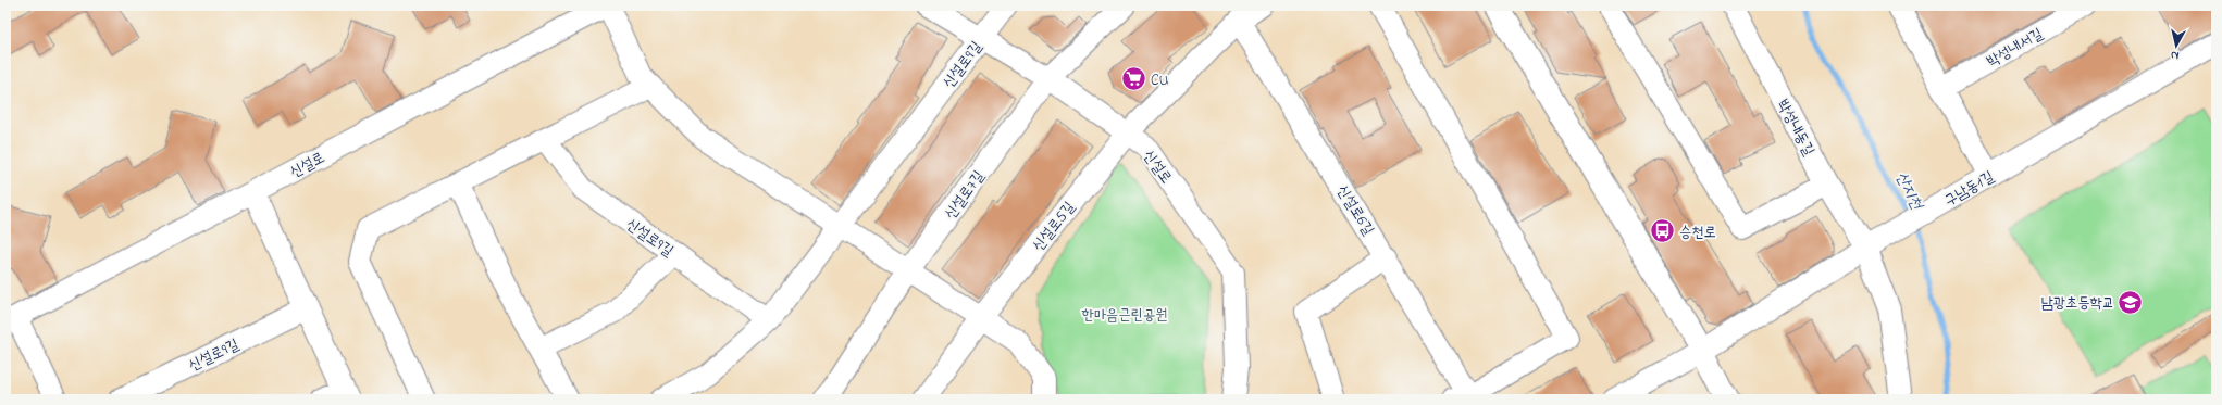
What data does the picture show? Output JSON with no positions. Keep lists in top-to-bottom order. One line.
{"streets":{"street":["박성내서길","신설로9길","박성내동길","신설로","구남동1길","신설로7길","신설로6길","신설로5길"]},"crossings":[["신설로9길","신설로"],["박성내동길","구남동1길"],["신설로","신설로7길"],["신설로","신설로5길"],["신설로6길","신설로5길"]],"water":["산지천"],"parks":["한마음근린공원"],"places":{"supermarket":["CU"],"bus stop":["승천로"],"school or university":["남광초등학교"]},"north":"bottom"}
